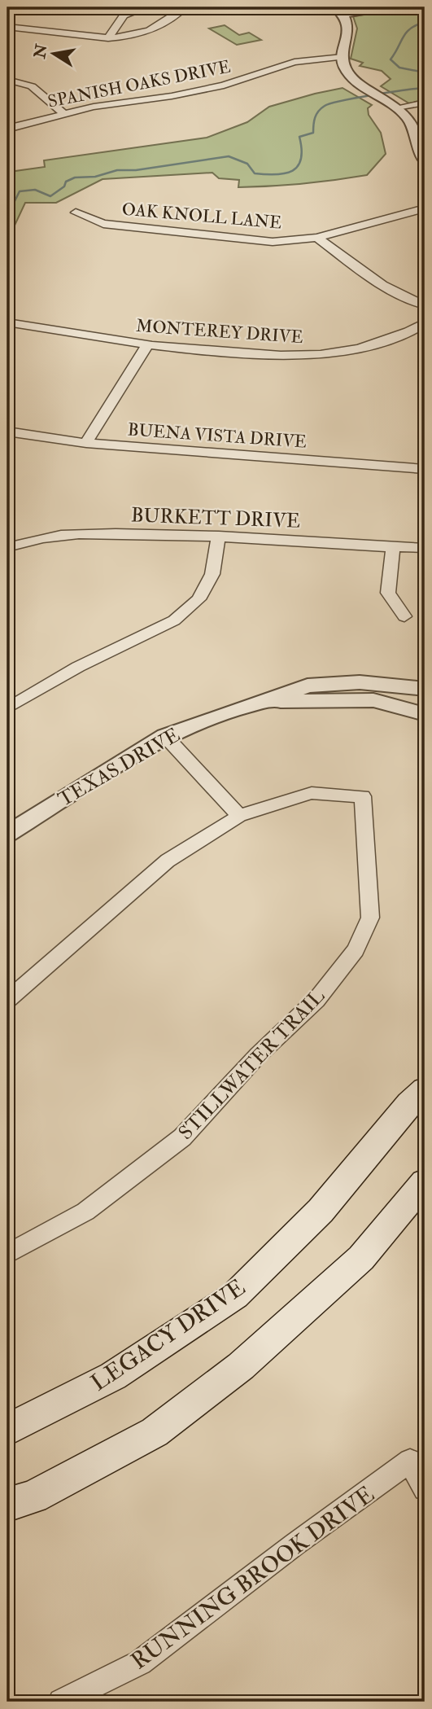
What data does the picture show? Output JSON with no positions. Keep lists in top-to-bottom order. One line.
{"streets":{"main road":["LEGACY DRIVE"],"street":["SPANISH OAKS DRIVE","OAK KNOLL LANE","MONTEREY DRIVE","BUENA VISTA DRIVE","BURKETT DRIVE","TEXAS DRIVE","STILLWATER TRAIL","RUNNING BROOK DRIVE"]},"north":"left"}
